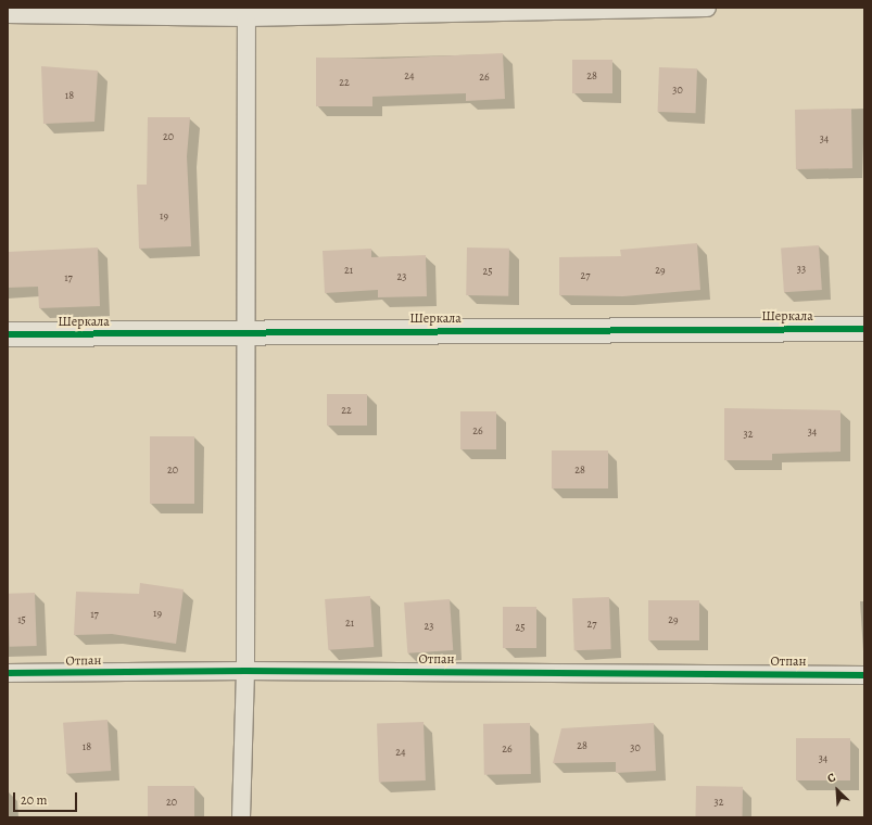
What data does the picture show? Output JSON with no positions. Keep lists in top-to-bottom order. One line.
{"streets":{"street":["Шеркала","Отпан"]},"house_numbers":["24","28","26","22","30","18","20","34","19","33","21","29","25","27","23","17","22","26","34","32","20","28","19","17","15","29","21","27","23","25","28","18","30","26","24","34","20","32"],"scale_bar":"20 m","north":"top left"}
